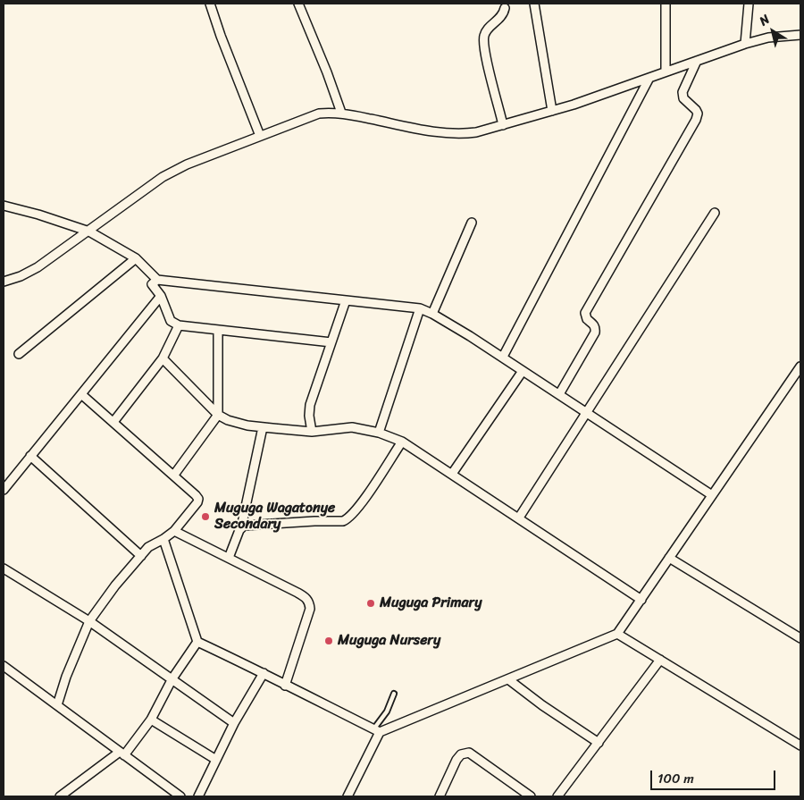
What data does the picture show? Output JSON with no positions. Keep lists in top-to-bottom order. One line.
{"places":["Muguga Wagatonye Secondary","Muguga Primary","Muguga Nursery"],"scale_bar":"100 m","north":"top left"}
